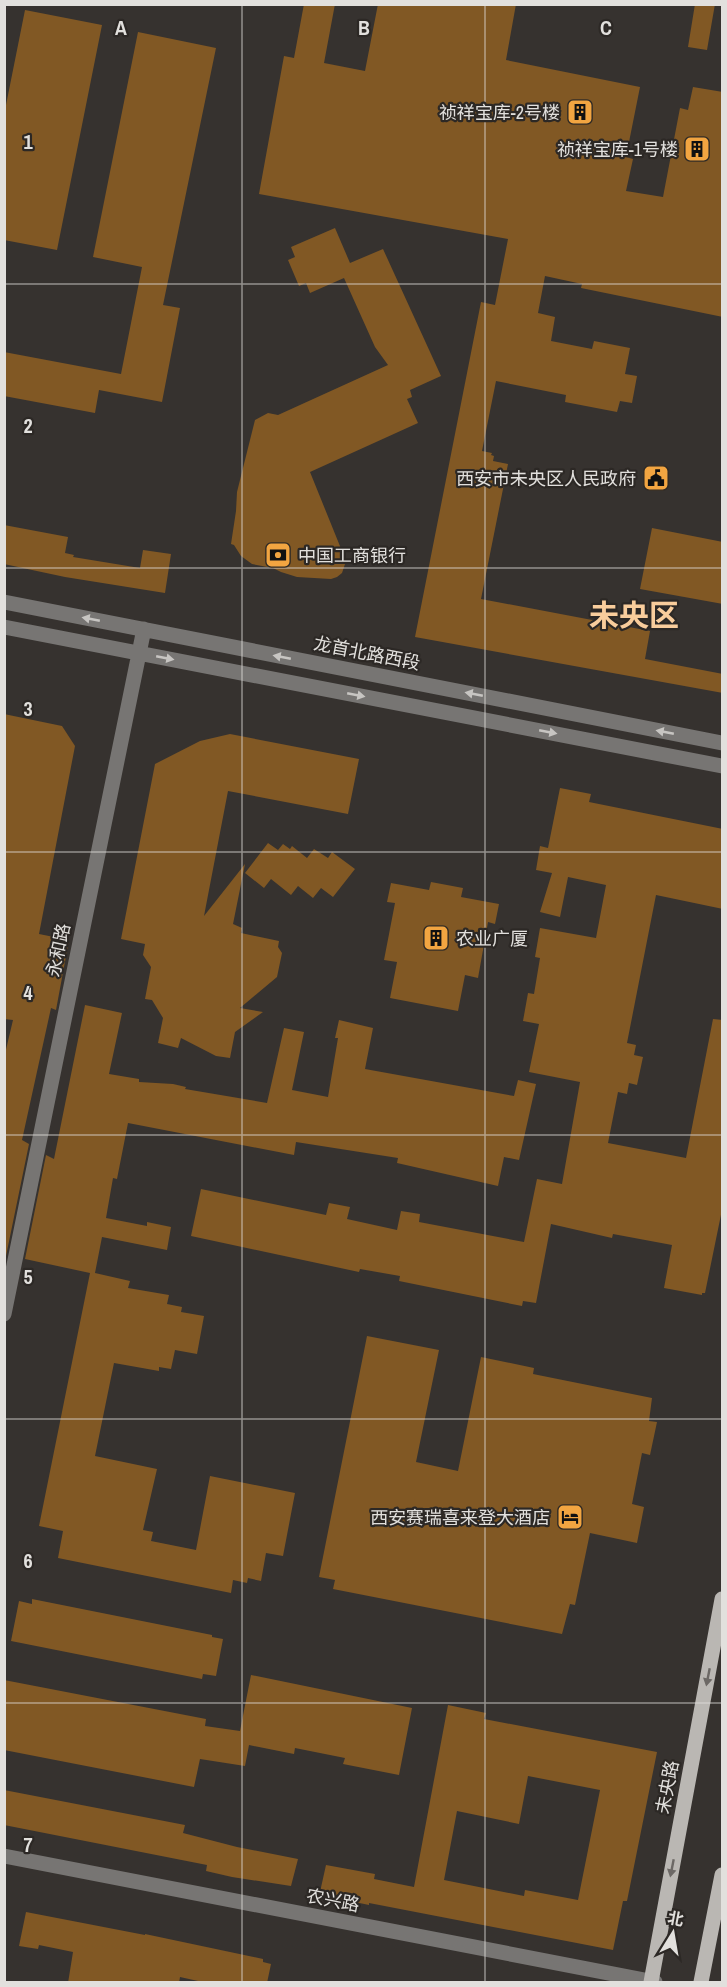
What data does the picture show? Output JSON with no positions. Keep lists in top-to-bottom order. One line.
{"streets":{"main road":["未央路"],"street":["龙首北路西段","永和路","农兴路"]},"crossings":[["龙首北路西段","永和路"],["未央路","农兴路"]],"one_way":["未央路"],"districts":["未央区"],"places":{"building":["祯祥宝库-2号楼","祯祥宝库-1号楼","农业广厦"],"public building":["西安市未央区人民政府"],"bank":["中国工商银行"],"hotel":["西安赛瑞喜来登大酒店"]},"north":"top","grid":{"columns":["A","B","C"],"rows":["1","2","3","4","5","6","7"]}}
